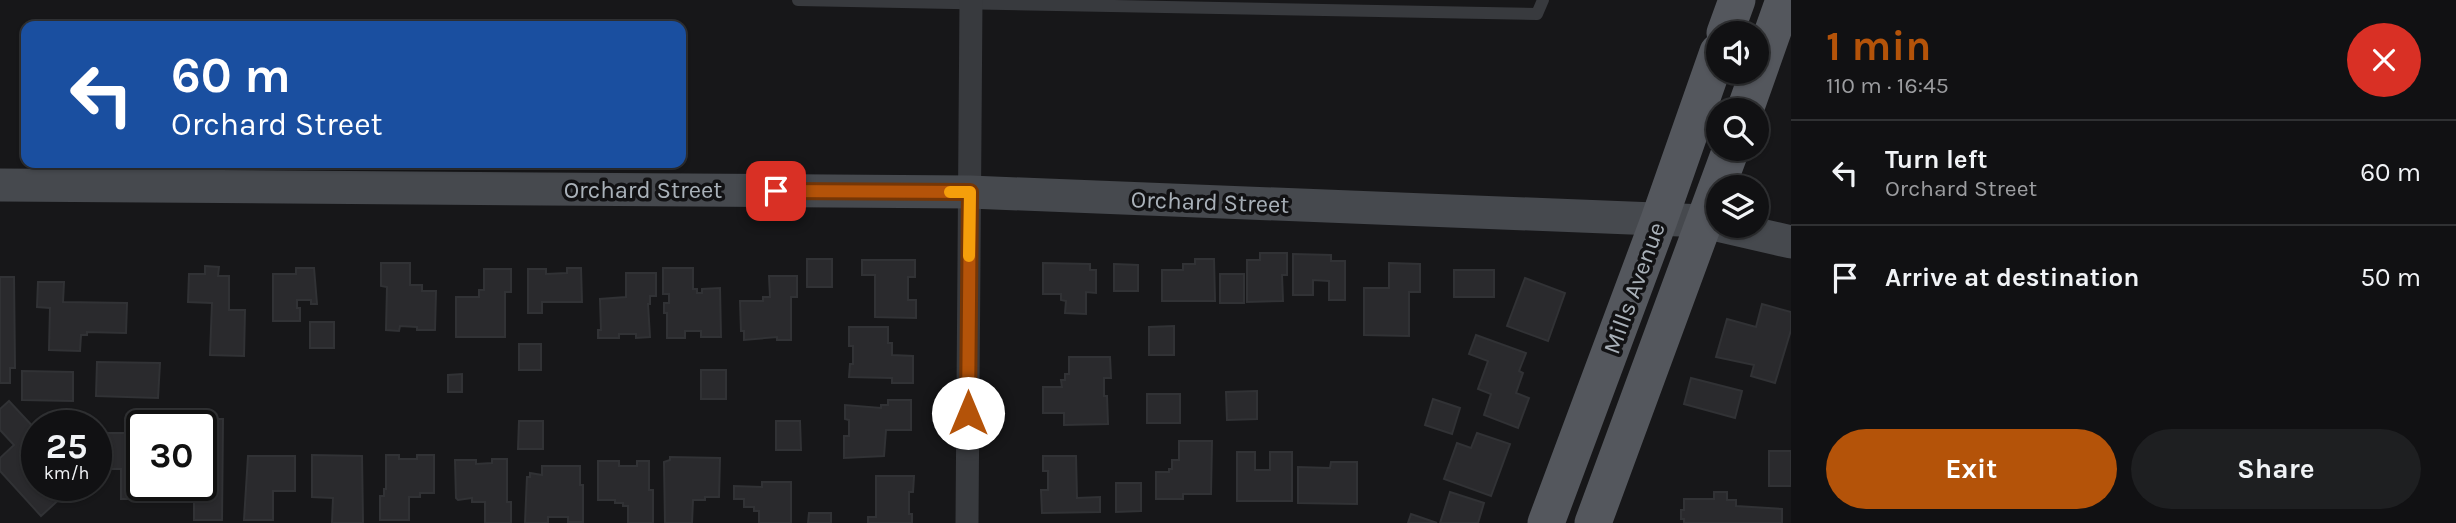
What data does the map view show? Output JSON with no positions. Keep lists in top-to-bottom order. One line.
{"streets":{"main road":["Mills Avenue"],"street":["Orchard Street"]},"crossings":[["Orchard Street","Mills Avenue"]],"page":{"heading":["1 min","110 m · 16:45"],"turn":["60 m","Orchard Street"],"list":[{"name":"Turn left","note":"Orchard Street","value":"60 m"},{"name":"Arrive at destination","value":"50 m"}],"speed":"25 km/h","limit":"30","buttons":["Exit","Share"]}}
